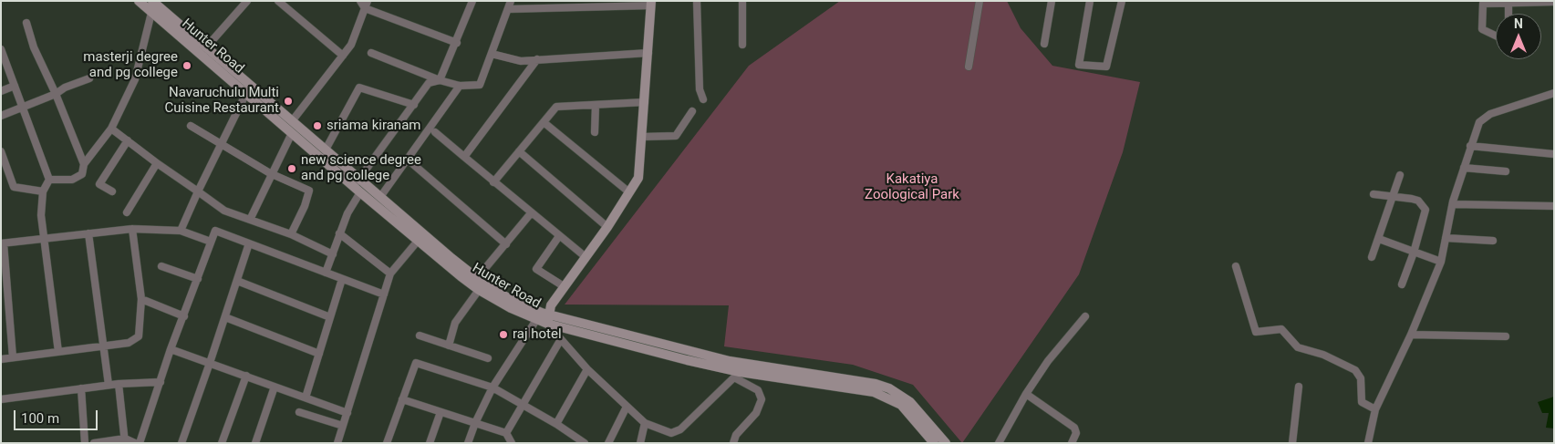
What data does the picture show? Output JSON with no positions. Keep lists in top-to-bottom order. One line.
{"streets":{"main road":["Hunter Road"]},"parks":["Kakatiya Zoological Park"],"places":["masterji degree and pg college","Navaruchulu Multi Cuisine Restaurant","sriama kiranam","new science degree and pg college","raj hotel"],"scale_bar":"100 m","north":"top"}
